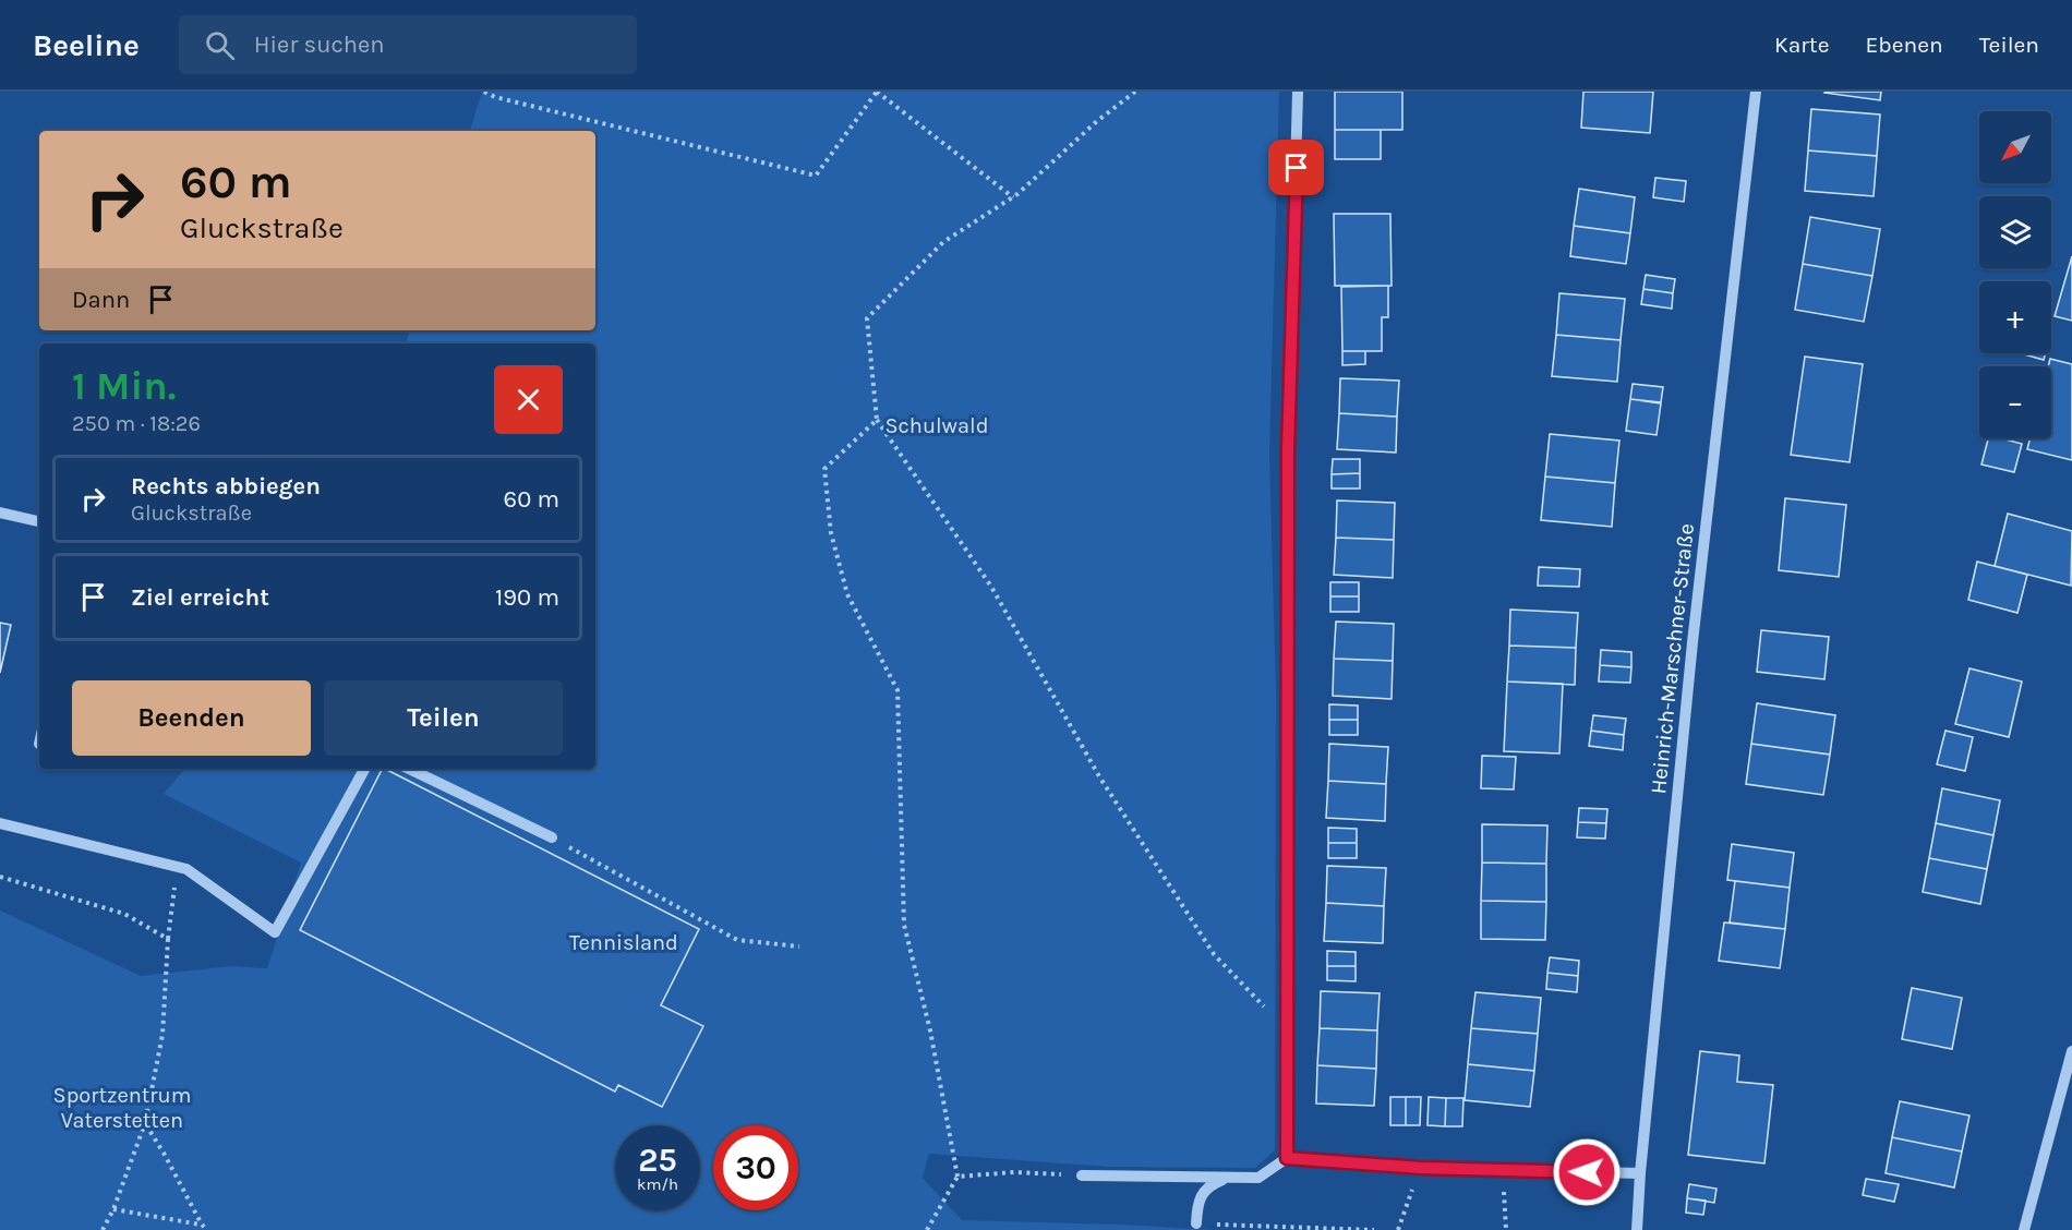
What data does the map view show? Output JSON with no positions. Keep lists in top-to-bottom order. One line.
{"streets":{"street":["Heinrich-Marschner-Straße"]},"parks":["Schulwald","Tennisland","Sportzentrum Vaterstetten"],"north":"bottom left","page":{"header":"Beeline","search":"Hier suchen","nav":["Karte","Ebenen","Teilen"],"map_buttons":["+","−"],"turn":["60 m","Gluckstraße"],"then":"Dann","heading":["1 Min.","250 m · 18:26"],"list":[{"name":"Rechts abbiegen","note":"Gluckstraße","value":"60 m"},{"name":"Ziel erreicht","value":"190 m"}],"buttons":["Beenden","Teilen"],"speed":"25 km/h","limit":"30"}}
